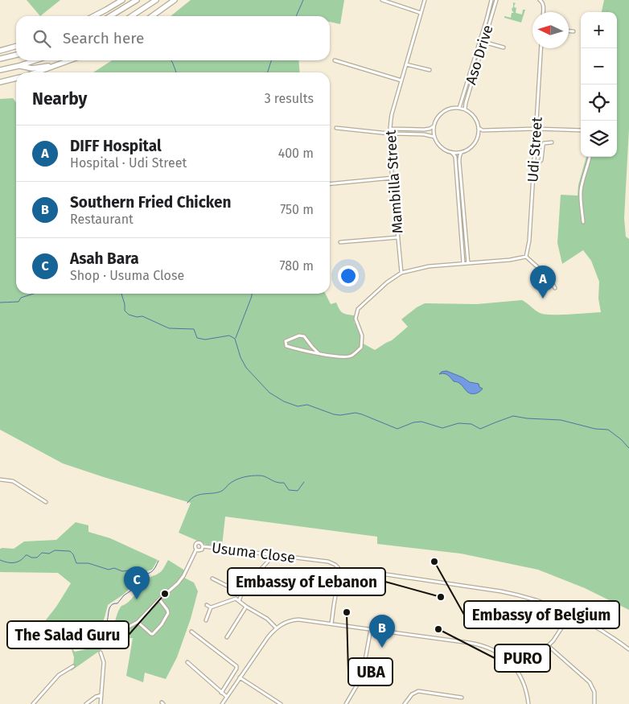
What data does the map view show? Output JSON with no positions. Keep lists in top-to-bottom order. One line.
{"streets":{"street":["Aso Drive","Udi Street","Mambilla Street","Usuma Close"]},"places":["Embassy of Belgium","The Salad Guru","Embassy of Lebanon","UBA","PURO"],"north":"left","page":{"map_buttons":["+","−"],"search":"Search here","heading":["Nearby","3 results"],"list":[{"mark":"A","name":"DIFF Hospital","note":"Hospital · Udi Street","value":"400 m"},{"mark":"B","name":"Southern Fried Chicken","note":"Restaurant","value":"750 m"},{"mark":"C","name":"Asah Bara","note":"Shop · Usuma Close","value":"780 m"}],"pins":["A","C","B"]}}
